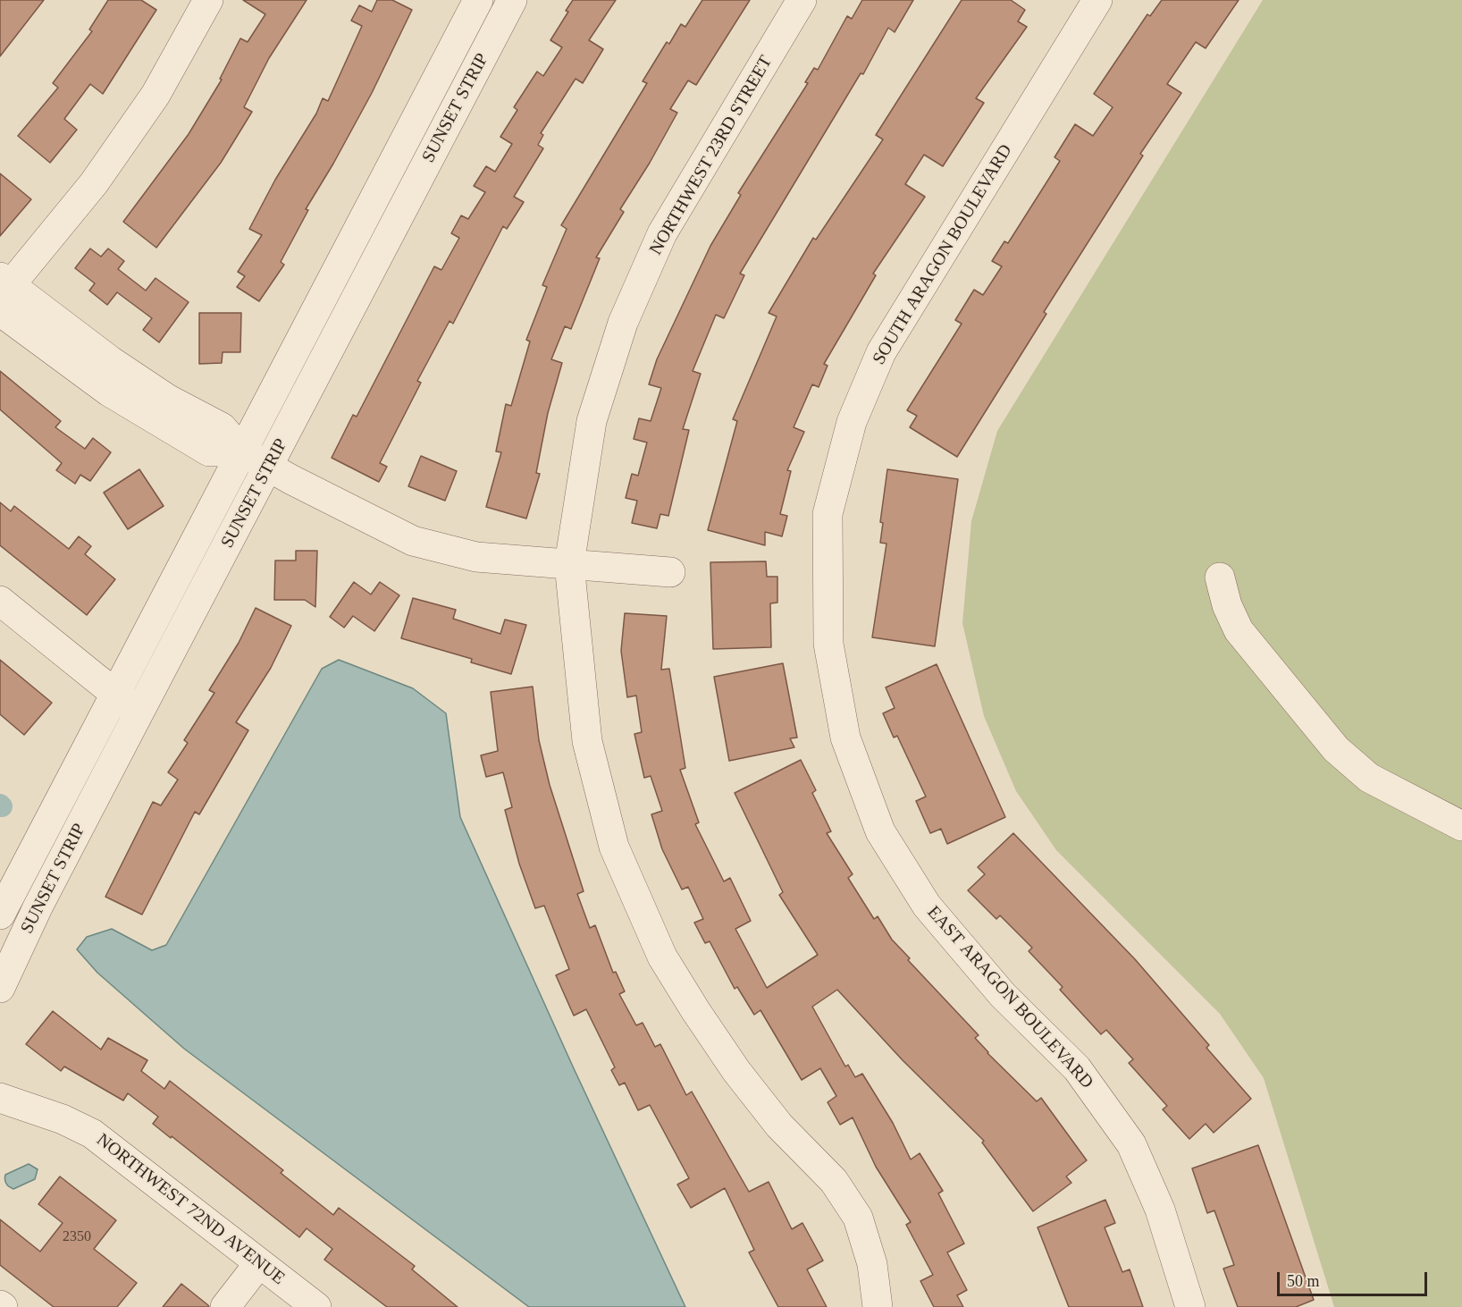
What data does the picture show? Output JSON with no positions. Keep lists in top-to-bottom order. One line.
{"streets":{"street":["SUNSET STRIP","NORTHWEST 23RD STREET","SOUTH ARAGON BOULEVARD","EAST ARAGON BOULEVARD","NORTHWEST 72ND AVENUE"]},"crossings":[["SOUTH ARAGON BOULEVARD","EAST ARAGON BOULEVARD"]],"house_numbers":["2350"],"scale_bar":"50 m"}
